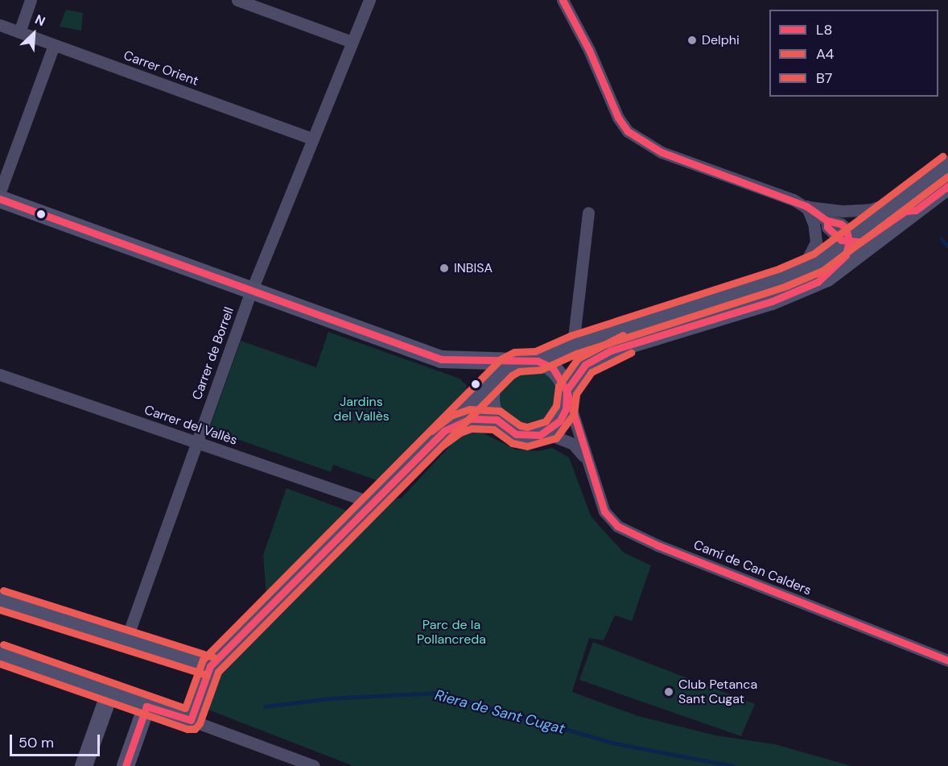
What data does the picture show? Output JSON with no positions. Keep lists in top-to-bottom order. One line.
{"streets":{"street":["Carrer Orient","Carrer de Borrell","Carrer del Vallès","Camí de Can Calders"]},"crossings":[["Carrer Orient","Carrer de Borrell"],["Carrer de Borrell","Carrer del Vallès"]],"water":["Riera de Sant Cugat"],"parks":["Jardins del Vallès","Parc de la Pollancreda"],"places":["Delphi","INBISA","Club Petanca Sant Cugat"],"lines":["transit line L8","transit line B7","transit line A4"],"legend":["L8","A4","B7"],"scale_bar":"50 m","north":"top right"}
